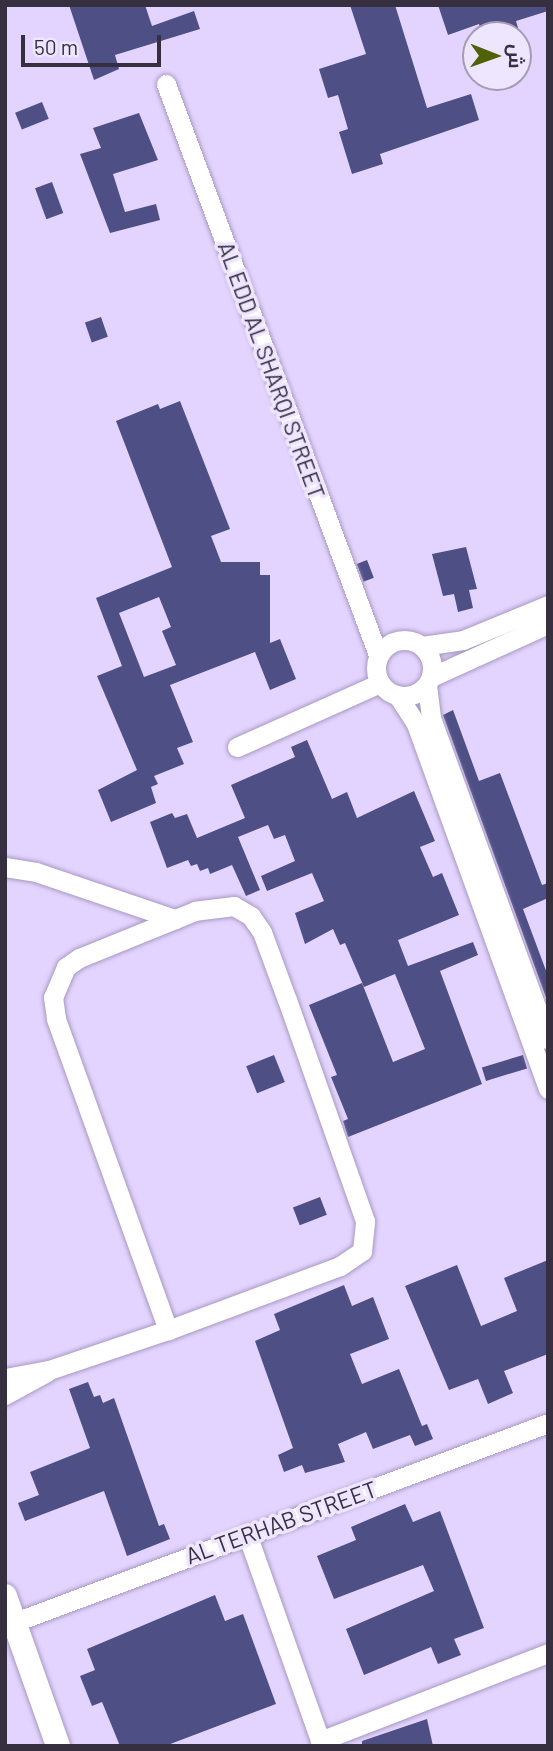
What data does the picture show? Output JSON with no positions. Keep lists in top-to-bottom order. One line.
{"streets":{"street":["AL EDD AL SHARQI STREET","AL TERHAB STREET"]},"scale_bar":"50 m","north":"right"}
